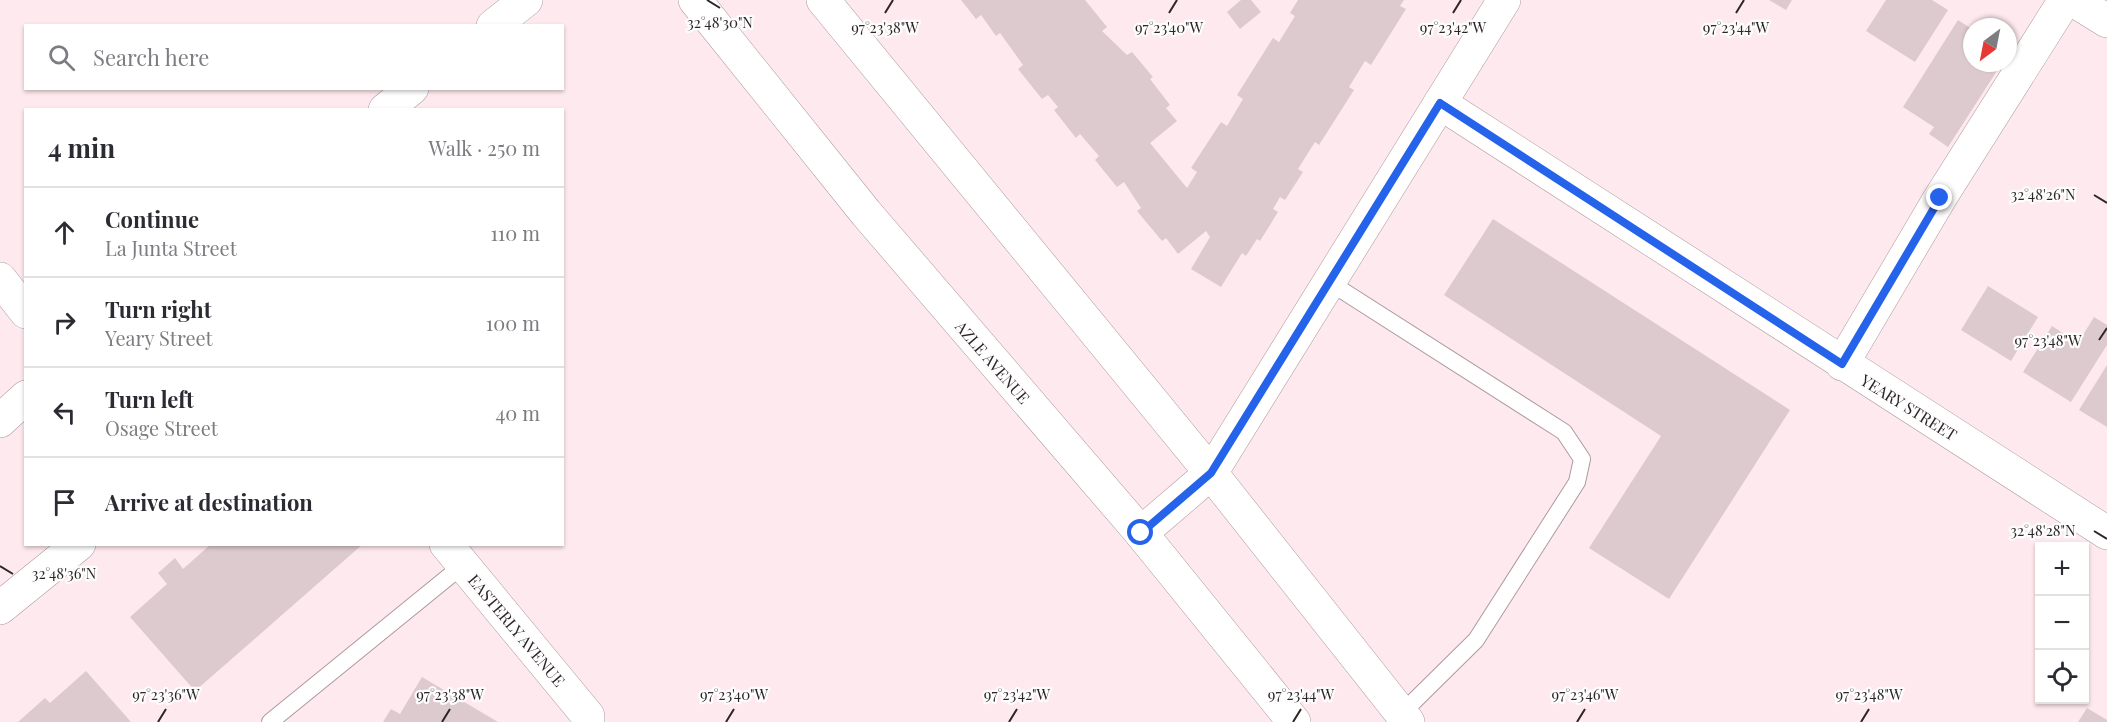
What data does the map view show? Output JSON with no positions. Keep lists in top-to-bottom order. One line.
{"streets":{"street":["AZLE AVENUE","YEARY STREET","EASTERLY AVENUE"]},"north":"bottom left","page":{"search":"Search here","heading":["4 min","Walk · 250 m"],"list":[["Continue","La Junta Street","110 m"],["Turn right","Yeary Street","100 m"],["Turn left","Osage Street","40 m"],"Arrive at destination"],"map_buttons":["+","−"]},"coordinates":["32°48'30\"N","97°23'38\"W","97°23'40\"W","97°23'42\"W","97°23'44\"W","32°48'26\"N","97°23'48\"W","32°48'28\"N","32°48'36\"N","97°23'36\"W","97°23'46\"W"]}
